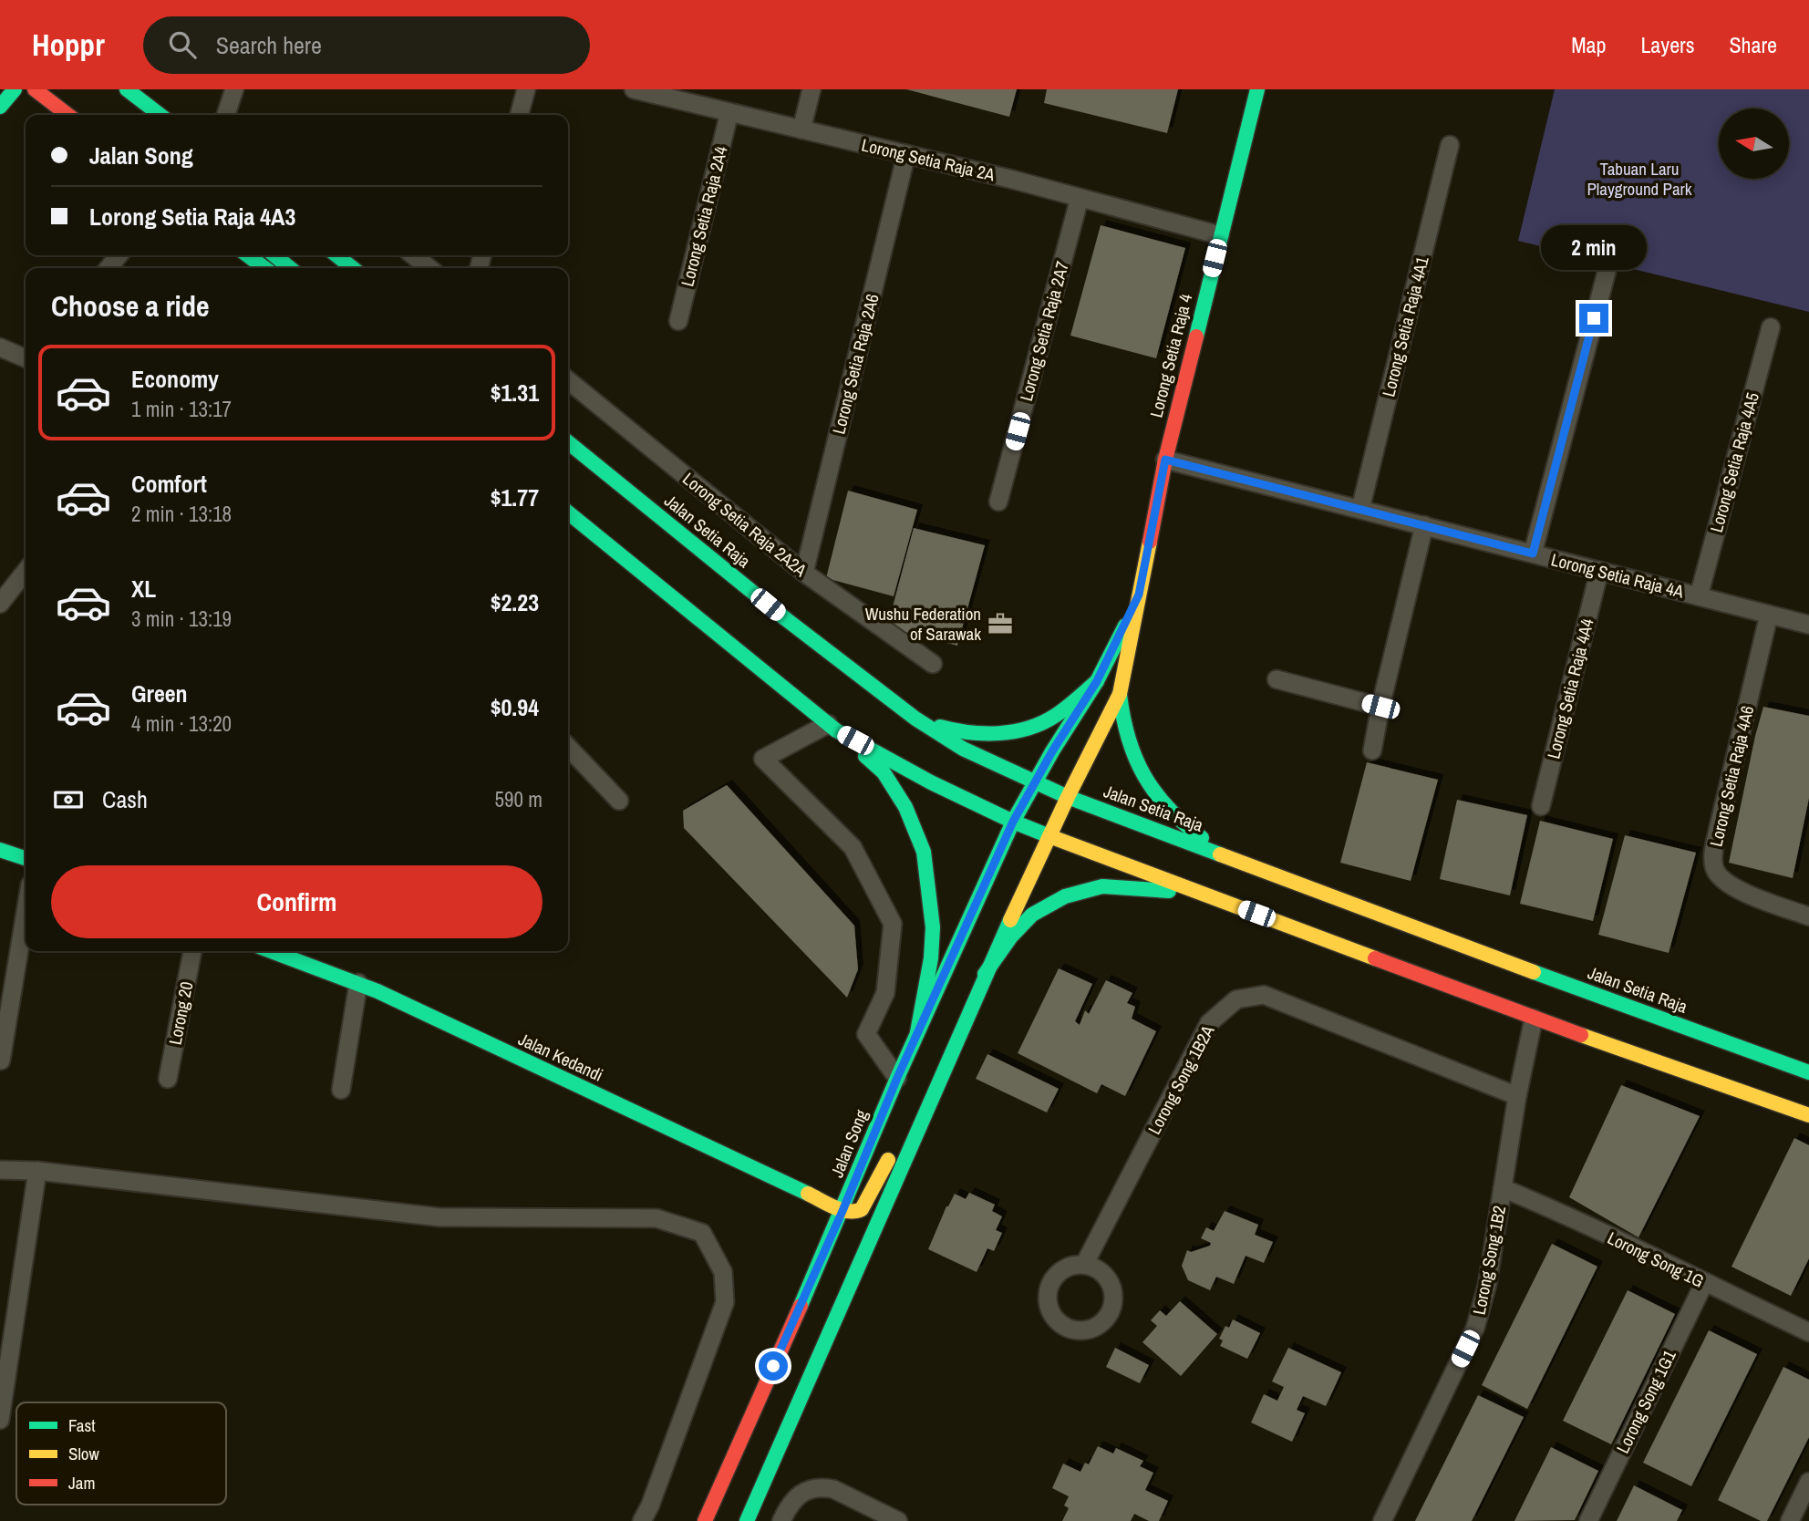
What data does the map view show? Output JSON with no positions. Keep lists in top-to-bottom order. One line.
{"streets":{"main road":["Lorong Setia Raja 4","Jalan Setia Raja","Jalan Kedandi","Jalan Song"],"street":["Lorong Setia Raja 2A","Lorong Setia Raja 2A4","Lorong Setia Raja 4A1","Lorong Setia Raja 2A7","Lorong Setia Raja 2A6","Lorong Setia Raja 4A5","Lorong Setia Raja 2A2A","Lorong Setia Raja 4A","Lorong Setia Raja 4A4","Lorong Setia Raja 4A6","Lorong 20","Lorong Song 1B2A","Lorong Song 1G","Lorong Song 1B2","Lorong Song 1G1"]},"crossings":[["Lorong Setia Raja 2A","Lorong Setia Raja 2A4"],["Lorong Setia Raja 2A","Lorong Setia Raja 2A7"],["Lorong Setia Raja 2A","Lorong Setia Raja 4"],["Lorong Setia Raja 2A","Lorong Setia Raja 2A6"],["Lorong Setia Raja 4A1","Lorong Setia Raja 4A"],["Lorong Setia Raja 4","Jalan Setia Raja"],["Lorong Setia Raja 4","Lorong Setia Raja 4A"],["Lorong Setia Raja 4","Jalan Song"],["Lorong Setia Raja 2A6","Lorong Setia Raja 2A2A"],["Lorong Setia Raja 4A5","Lorong Setia Raja 4A"],["Jalan Setia Raja","Jalan Song"],["Lorong Setia Raja 4A","Lorong Setia Raja 4A4"],["Lorong Setia Raja 4A","Lorong Setia Raja 4A6"],["Jalan Kedandi","Jalan Song"],["Lorong Song 1B2A","Lorong Song 1B2"],["Lorong Song 1G","Lorong Song 1B2"],["Lorong Song 1G","Lorong Song 1G1"]],"parks":["Tabuan Laru Playground Park"],"places":{"office":["Wushu Federation of Sarawak"]},"legend":["Fast","Slow","Jam"],"north":"left","page":{"header":"Hoppr","search":"Search here","nav":["Map","Layers","Share"],"banner":["Jalan Song","Lorong Setia Raja 4A3"],"bubble":"2 min","heading":"Choose a ride","list":[{"name":"Economy","note":"1 min · 13:17","value":"$1.31"},{"name":"Comfort","note":"2 min · 13:18","value":"$1.77"},{"name":"XL","note":"3 min · 13:19","value":"$2.23"},{"name":"Green","note":"4 min · 13:20","value":"$0.94"}],"pay":["Cash","590 m"],"buttons":"Confirm"}}
